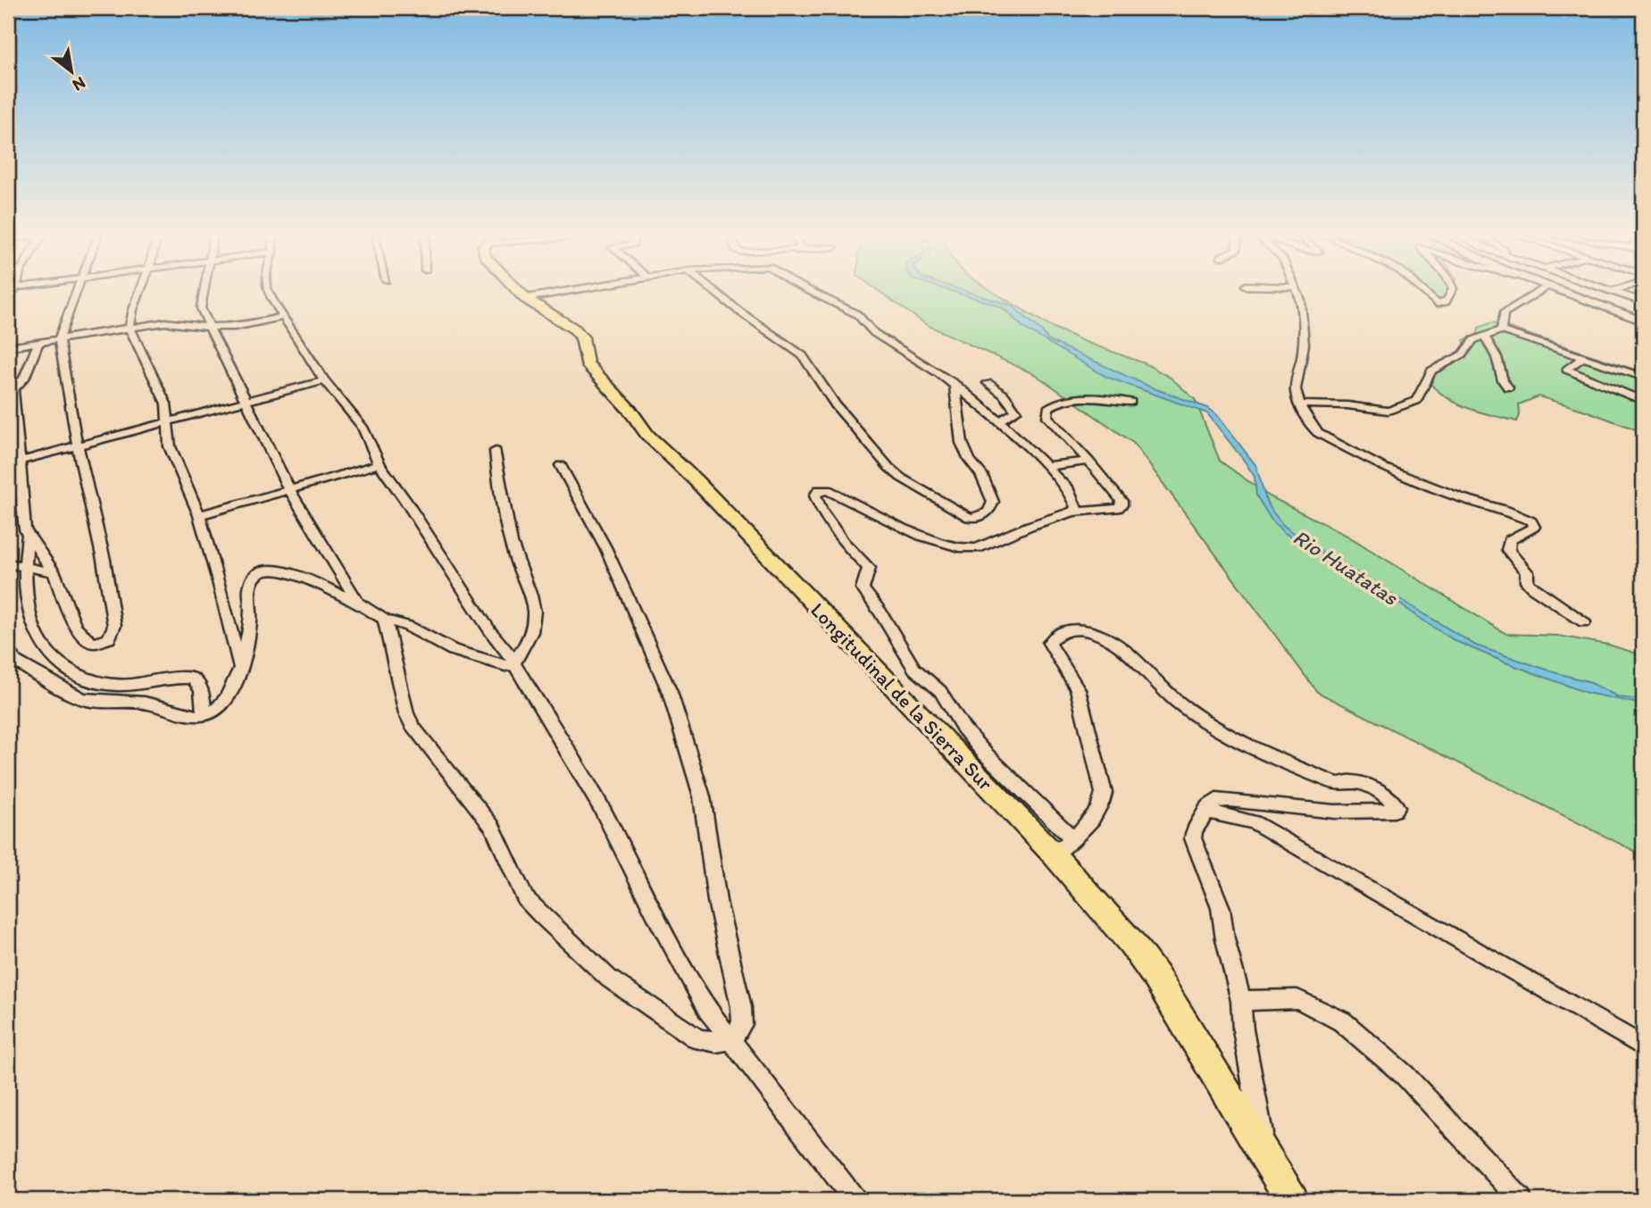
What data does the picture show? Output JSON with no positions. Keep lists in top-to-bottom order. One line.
{"streets":{"main road":["Longitudinal de la Sierra Sur"]},"water":["Rio Huatatas"],"north":"bottom right"}
